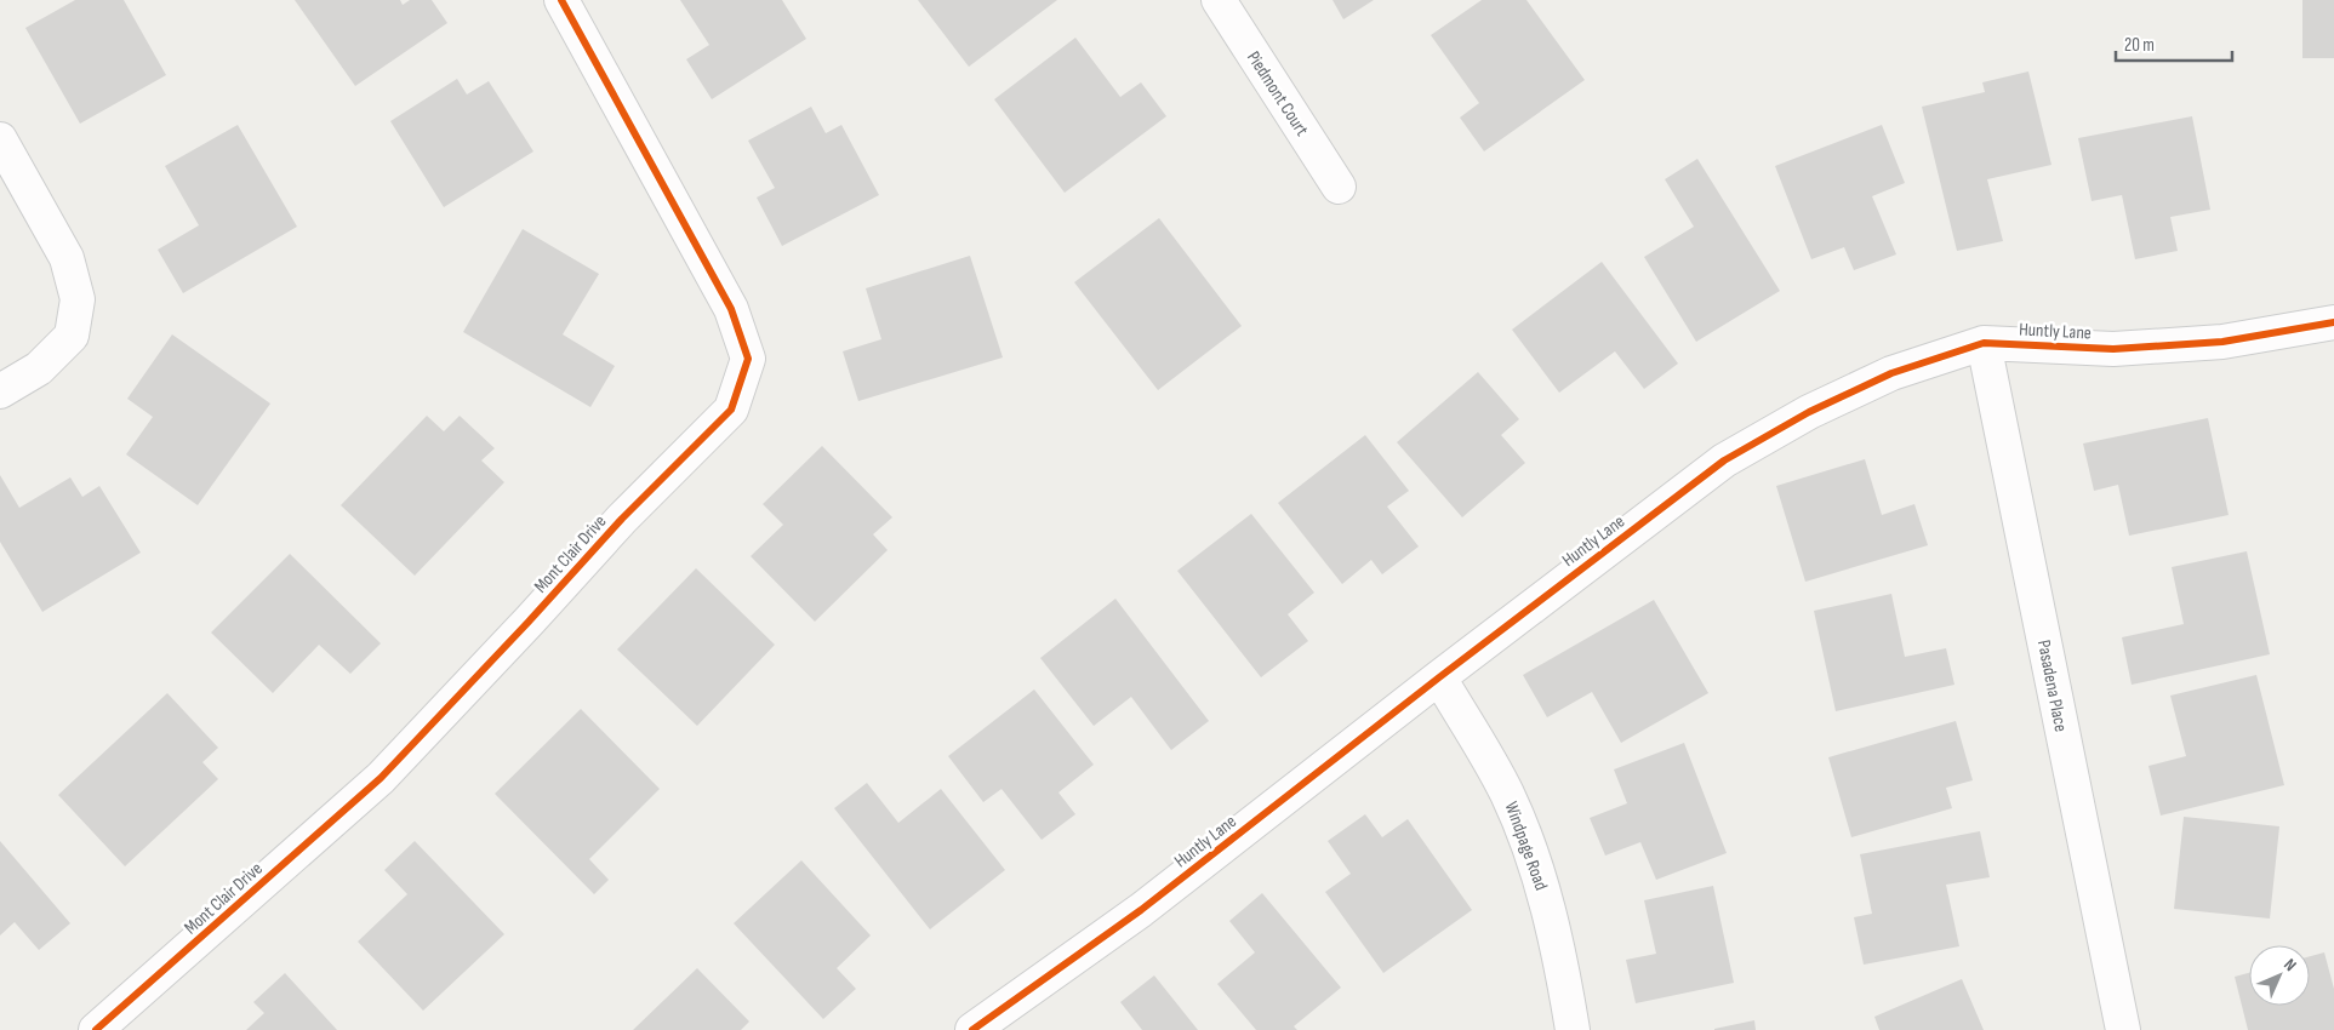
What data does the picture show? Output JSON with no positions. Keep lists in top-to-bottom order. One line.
{"streets":{"street":["Piedmont Court","Huntly Lane","Mont Clair Drive","Pasadena Place","Windpage Road"]},"crossings":[["Huntly Lane","Pasadena Place"],["Huntly Lane","Windpage Road"]],"scale_bar":"20 m","north":"top right"}
